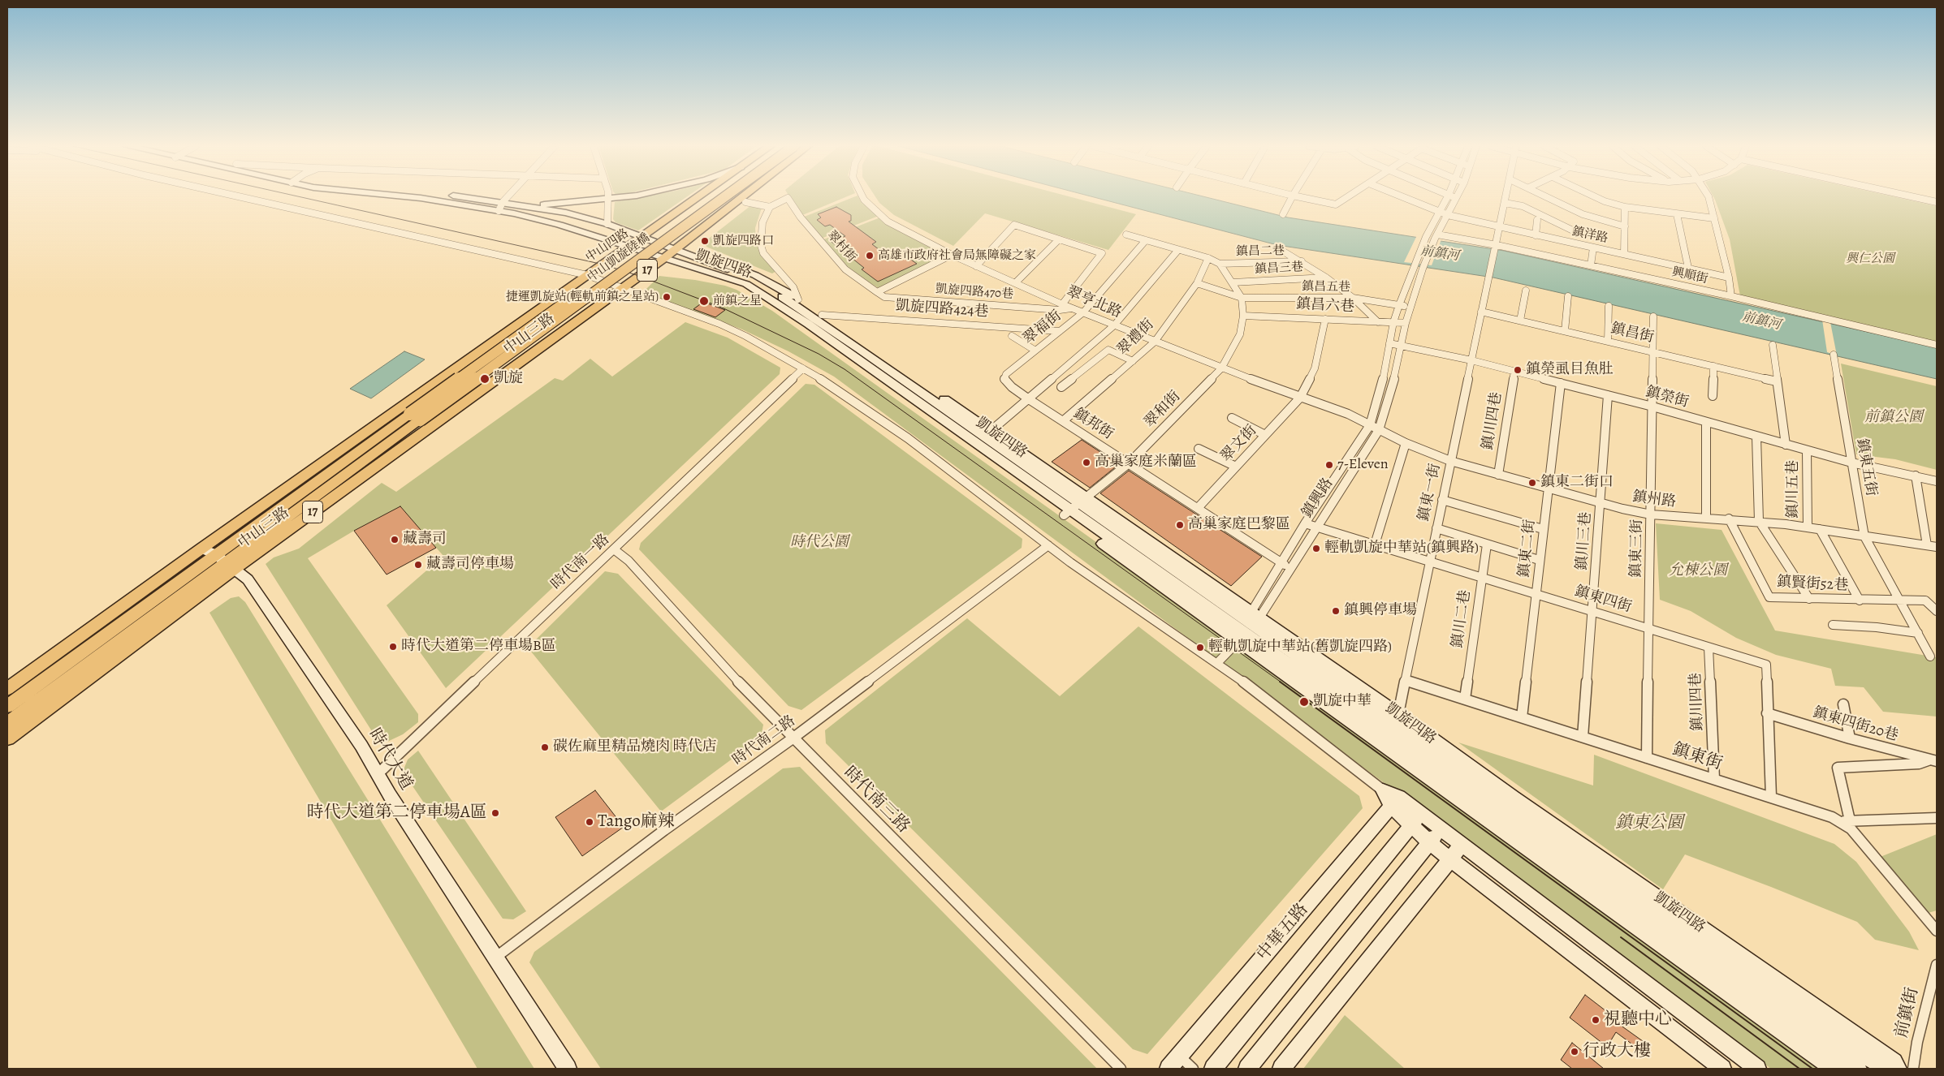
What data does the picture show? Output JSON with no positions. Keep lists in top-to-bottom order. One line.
{"streets":{"main road":["中山四路","中山凱旋陸橋","17","中山三路"],"street":["鎮洋路","翠村街","鎮昌二巷","凱旋四路","鎮昌三巷","興順街","鎮昌五巷","凱旋四路470巷","翠亨北路","鎮昌六巷","凱旋四路424巷","翠福街","鎮昌街","翠禮街","鎮榮街","翠和街","鎮川四巷","鎮邦街","翠文街","鎮東五街","鎮川五巷","鎮東一街","鎮興路","鎮州路","鎮川三巷","鎮東二街","鎮東三街","時代南一路","鎮賢街52巷","鎮東四街","鎮川二巷","鎮東四街20巷","時代南二路","鎮東街","時代大道","時代南三路","中華五路","前鎮街"]},"crossings":[["鎮洋路","鎮興路"],["中山四路","凱旋四路"],["中山四路","中山三路"],["翠村街","凱旋四路470巷"],["中山凱旋陸橋","中山三路"],["凱旋四路","17"],["凱旋四路","凱旋四路424巷"],["凱旋四路","翠和街"],["凱旋四路","鎮東一街"],["凱旋四路","鎮興路"],["17","中山三路"],["興順街","鎮東一街"],["興順街","鎮興路"],["鎮昌五巷","翠禮街"],["鎮昌五巷","翠和街"],["鎮昌五巷","鎮興路"],["凱旋四路470巷","翠亨北路"],["翠亨北路","翠福街"],["翠亨北路","翠禮街"],["翠亨北路","翠和街"],["翠亨北路","翠文街"],["翠亨北路","鎮興路"],["翠亨北路","鎮州路"],["鎮昌六巷","翠和街"],["鎮昌六巷","翠文街"],["鎮昌六巷","鎮興路"],["凱旋四路424巷","翠福街"],["翠福街","鎮邦街"],["鎮昌街","鎮東一街"],["鎮昌街","鎮東三街"],["中山三路","時代大道"],["翠禮街","鎮邦街"],["鎮榮街","鎮川四巷"],["鎮榮街","鎮東五街"],["鎮榮街","鎮川五巷"],["鎮榮街","鎮東一街"],["鎮榮街","鎮興路"],["鎮榮街","鎮川三巷"],["鎮榮街","鎮東二街"],["鎮榮街","鎮東三街"],["翠和街","鎮邦街"],["鎮川四巷","鎮州路"],["鎮川四巷","鎮東四街"],["鎮川四巷","鎮東街"],["鎮邦街","翠文街"],["鎮邦街","鎮興路"],["鎮東五街","鎮州路"],["鎮東五街","鎮賢街52巷"],["鎮川五巷","鎮州路"],["鎮東一街","鎮州路"],["鎮東一街","鎮東四街"],["鎮東一街","鎮東街"],["鎮興路","鎮州路"],["鎮興路","鎮東四街"],["鎮州路","鎮川三巷"],["鎮州路","鎮東二街"],["鎮州路","鎮東三街"],["鎮州路","鎮賢街52巷"],["鎮川三巷","鎮東四街"],["鎮川三巷","鎮東街"],["鎮東二街","鎮東四街"],["鎮東二街","鎮東街"],["鎮東三街","鎮東四街"],["鎮東三街","鎮東街"],["時代南一路","時代大道"],["時代南一路","時代南三路"],["鎮東四街","鎮川二巷"],["鎮東四街","鎮東四街20巷"],["鎮東四街","鎮東街"],["鎮川二巷","鎮東街"],["時代南二路","時代大道"],["時代南二路","時代南三路"]],"water":["前鎮河"],"parks":["興仁公園","前鎮公園","時代公園","允棟公園","鎮東公園"],"places":["凱旋四路口","高雄市政府社會局無障礙之家","捷運凱旋站(輕軌前鎮之星站)","前鎮之星","鎮榮虱目魚肚","凱旋","高巢家庭米蘭區","7-Eleven","鎮東二街口","高巢家庭巴黎區","藏壽司","輕軌凱旋中華站(鎮興路)","藏壽司停車場","鎮興停車場","時代大道第二停車場B區","輕軌凱旋中華站(舊凱旋四路)","凱旋中華","碳佐麻里精品燒肉 時代店","時代大道第二停車場A區","Tango麻辣","視聽中心","行政大樓"]}
